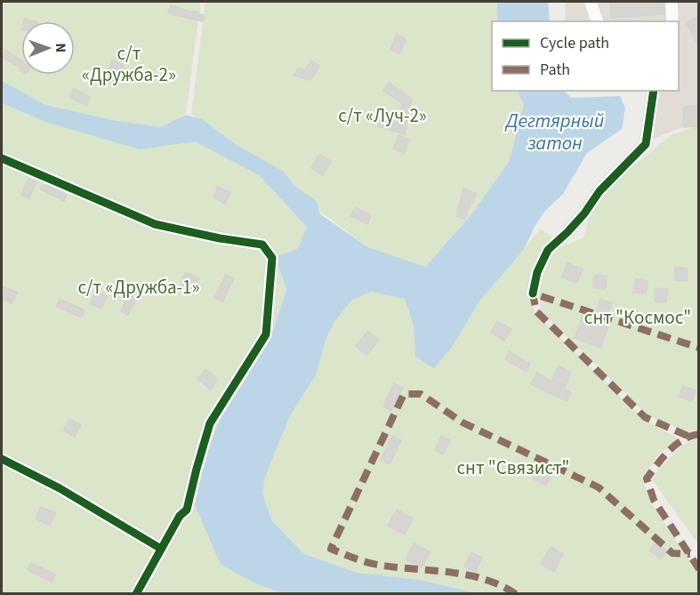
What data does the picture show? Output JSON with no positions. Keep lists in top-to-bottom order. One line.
{"water":["Дегтярный затон"],"parks":["с/т «Дружба-2»","с/т «Луч-2»","с/т «Дружба-1»","снт \"Космос\"","снт \"Связист\""],"legend":["Cycle path","Path"],"north":"right"}
